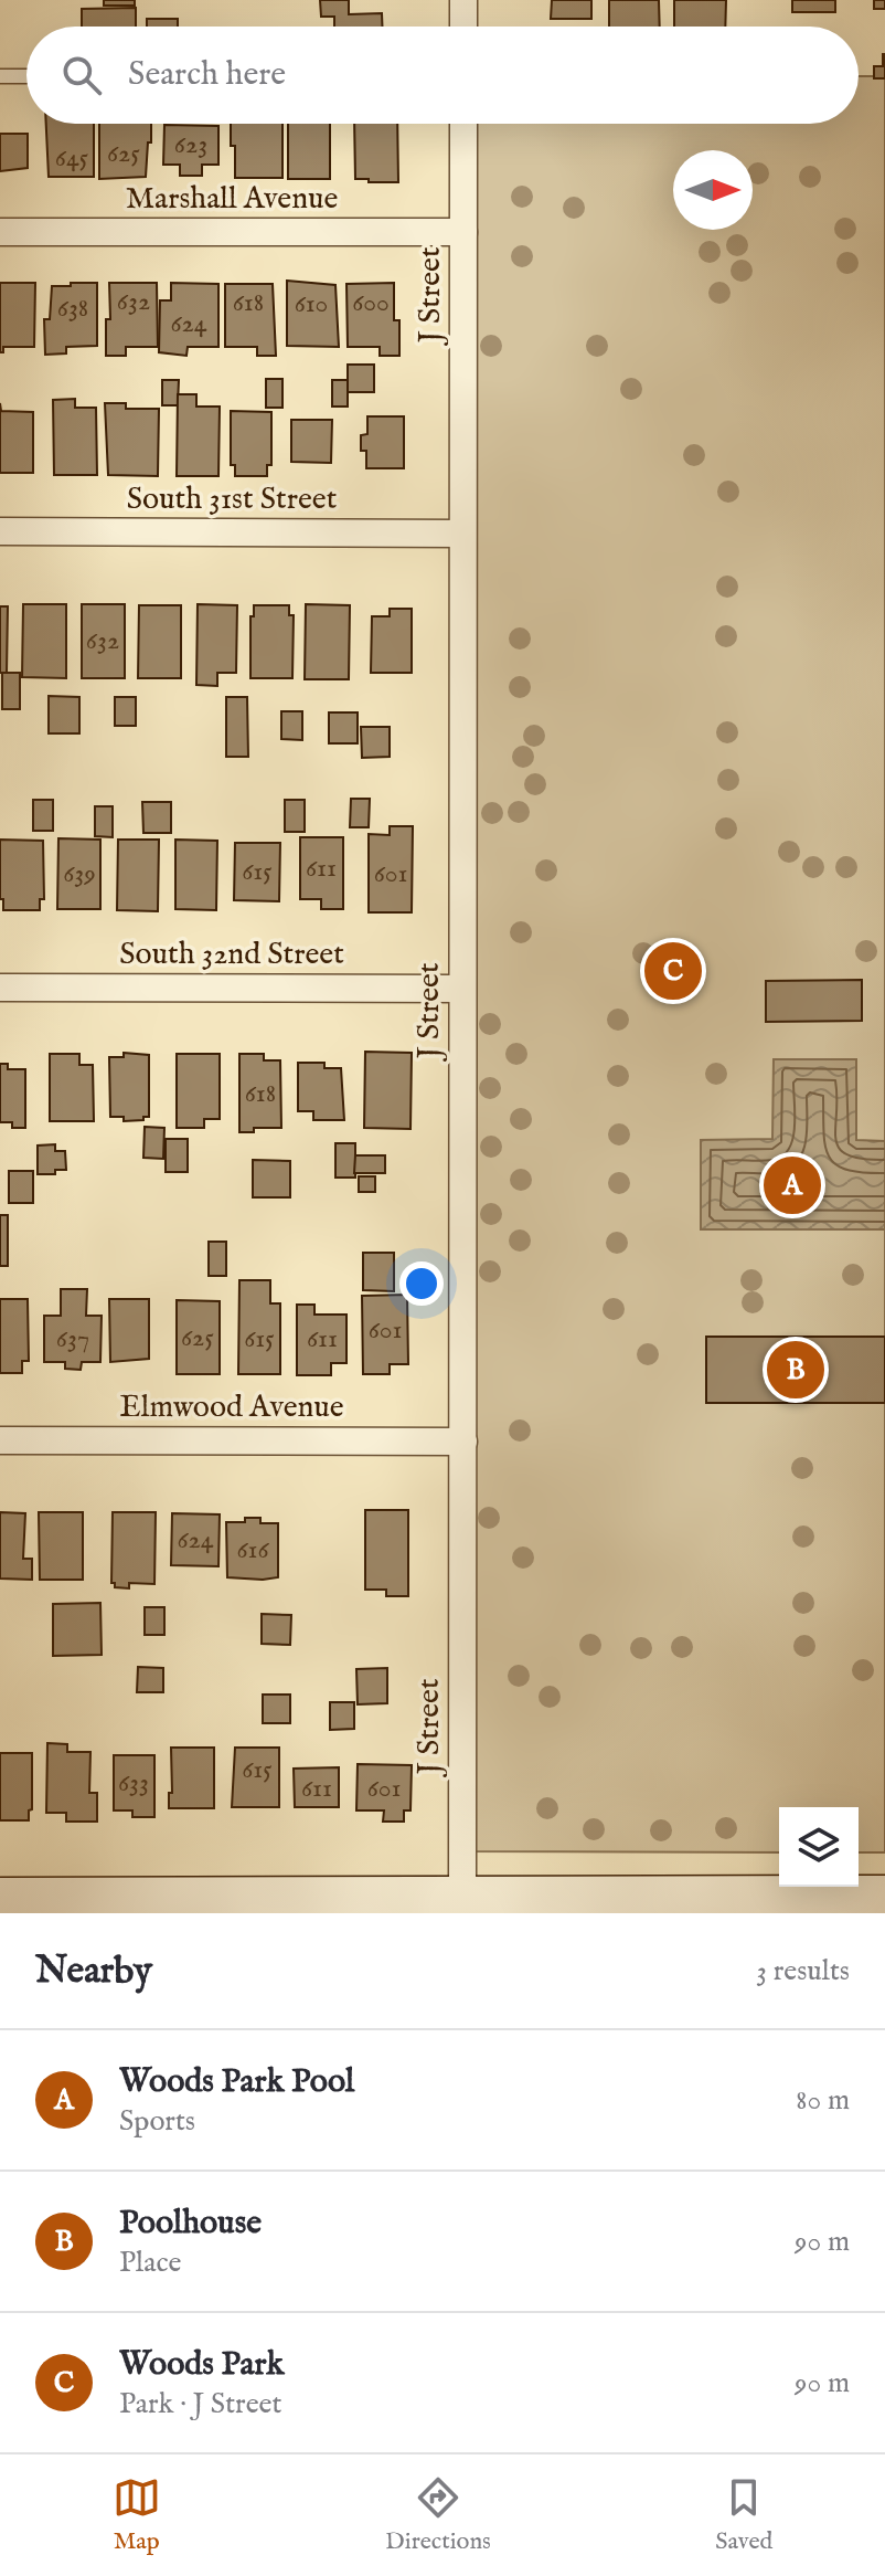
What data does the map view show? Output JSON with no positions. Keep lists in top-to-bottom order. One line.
{"streets":{"street":["Marshall Avenue","J Street","South 31st Street","South 32nd Street","Elmwood Avenue"]},"crossings":[["Marshall Avenue","J Street"],["J Street","South 31st Street"],["J Street","South 32nd Street"],["J Street","Elmwood Avenue"]],"house_numbers":["623","625","645","632","618","600","610","638","624","632","611","615","639","601","618","601","625","637","615","611","624","616","615","633","611","601"],"north":"right","page":{"search":"Search here","pins":["C","A","B"],"heading":["Nearby","3 results"],"list":[{"mark":"A","name":"Woods Park Pool","note":"Sports","value":"80 m"},{"mark":"B","name":"Poolhouse","note":"Place","value":"90 m"},{"mark":"C","name":"Woods Park","note":"Park · J Street","value":"90 m"}],"nav":["Map","Directions","Saved"]}}
